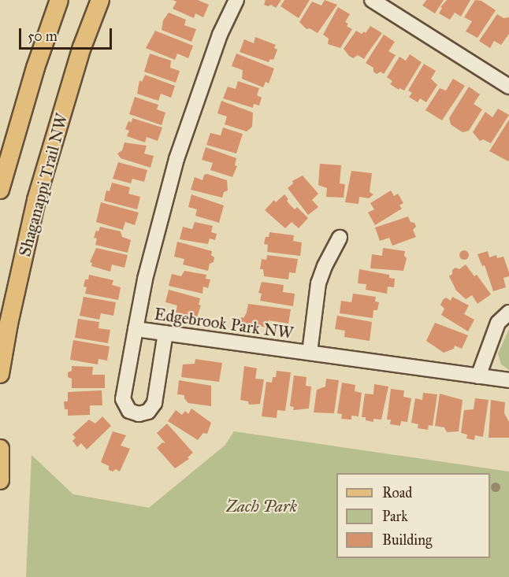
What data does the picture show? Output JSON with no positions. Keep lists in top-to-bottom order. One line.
{"streets":{"main road":["Shaganappi Trail NW"],"street":["Edgebrook Park NW"]},"parks":["Zach Park"],"legend":["Road","Park","Building"],"scale_bar":"50 m"}
